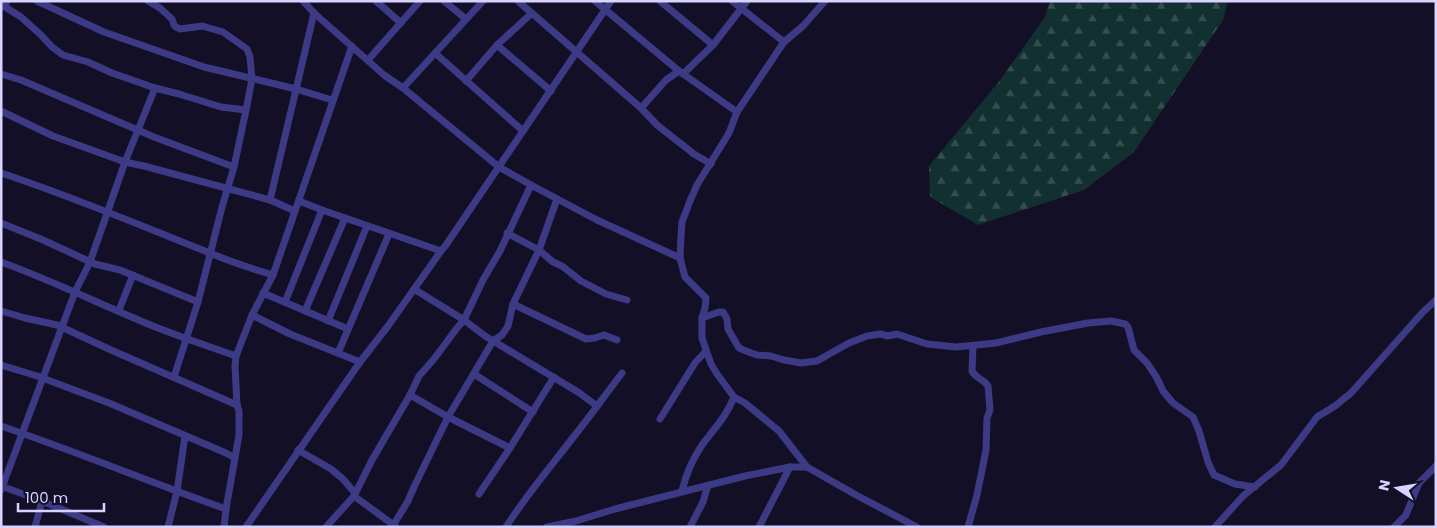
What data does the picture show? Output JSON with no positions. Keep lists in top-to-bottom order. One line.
{"scale_bar":"100 m","north":"left"}
